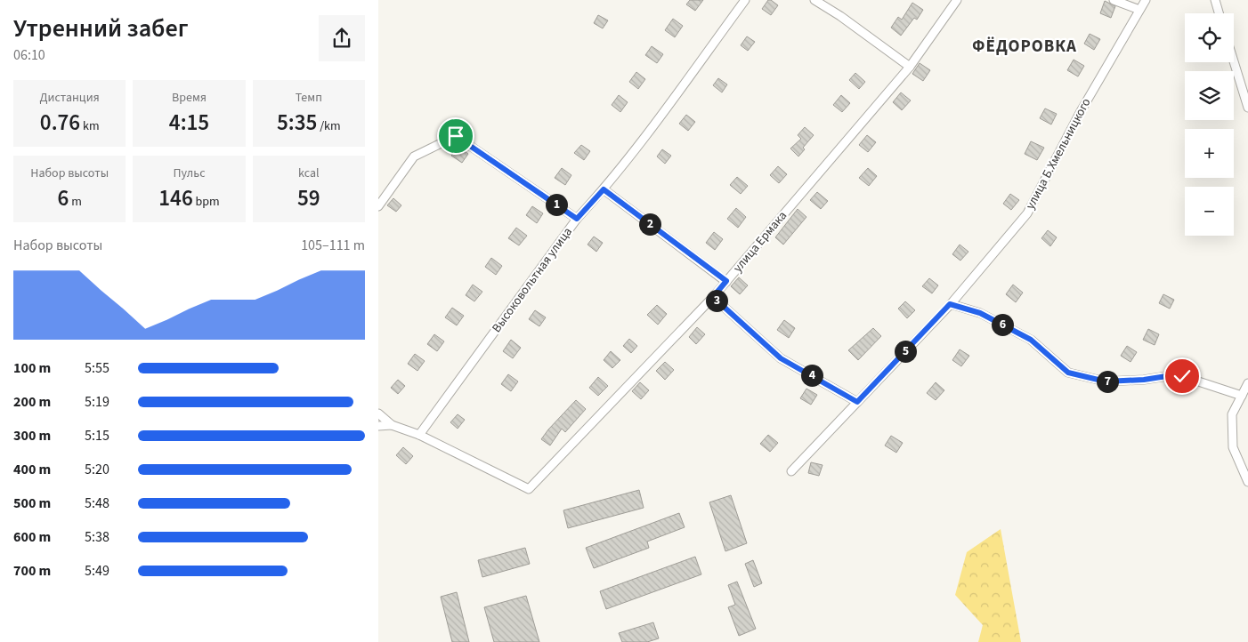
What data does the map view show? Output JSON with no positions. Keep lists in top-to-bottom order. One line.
{"streets":{"street":["улица Б.Хмельницкого","улица Ермака","Высоковольтная улица"]},"crossings":[["улица Ермака","Высоковольтная улица"]],"districts":["ФЁДОРОВКА"],"page":{"heading":["Утренний забег","06:10"],"map_buttons":["+","−"],"stats":[["Дистанция","0.76 km"],["Время","4:15"],["Темп","5:35 /km"],["Набор высоты","6 m"],["Пульс","146 bpm"],["kcal","59"]],"pins":["1","2","3","6","5","4","7"],"chart":["Набор высоты","105–111 m"],"list":[{"name":"100 m","note":"5:55"},{"name":"200 m","note":"5:19"},{"name":"300 m","note":"5:15"},{"name":"400 m","note":"5:20"},{"name":"500 m","note":"5:48"},{"name":"600 m","note":"5:38"},{"name":"700 m","note":"5:49"}]}}
